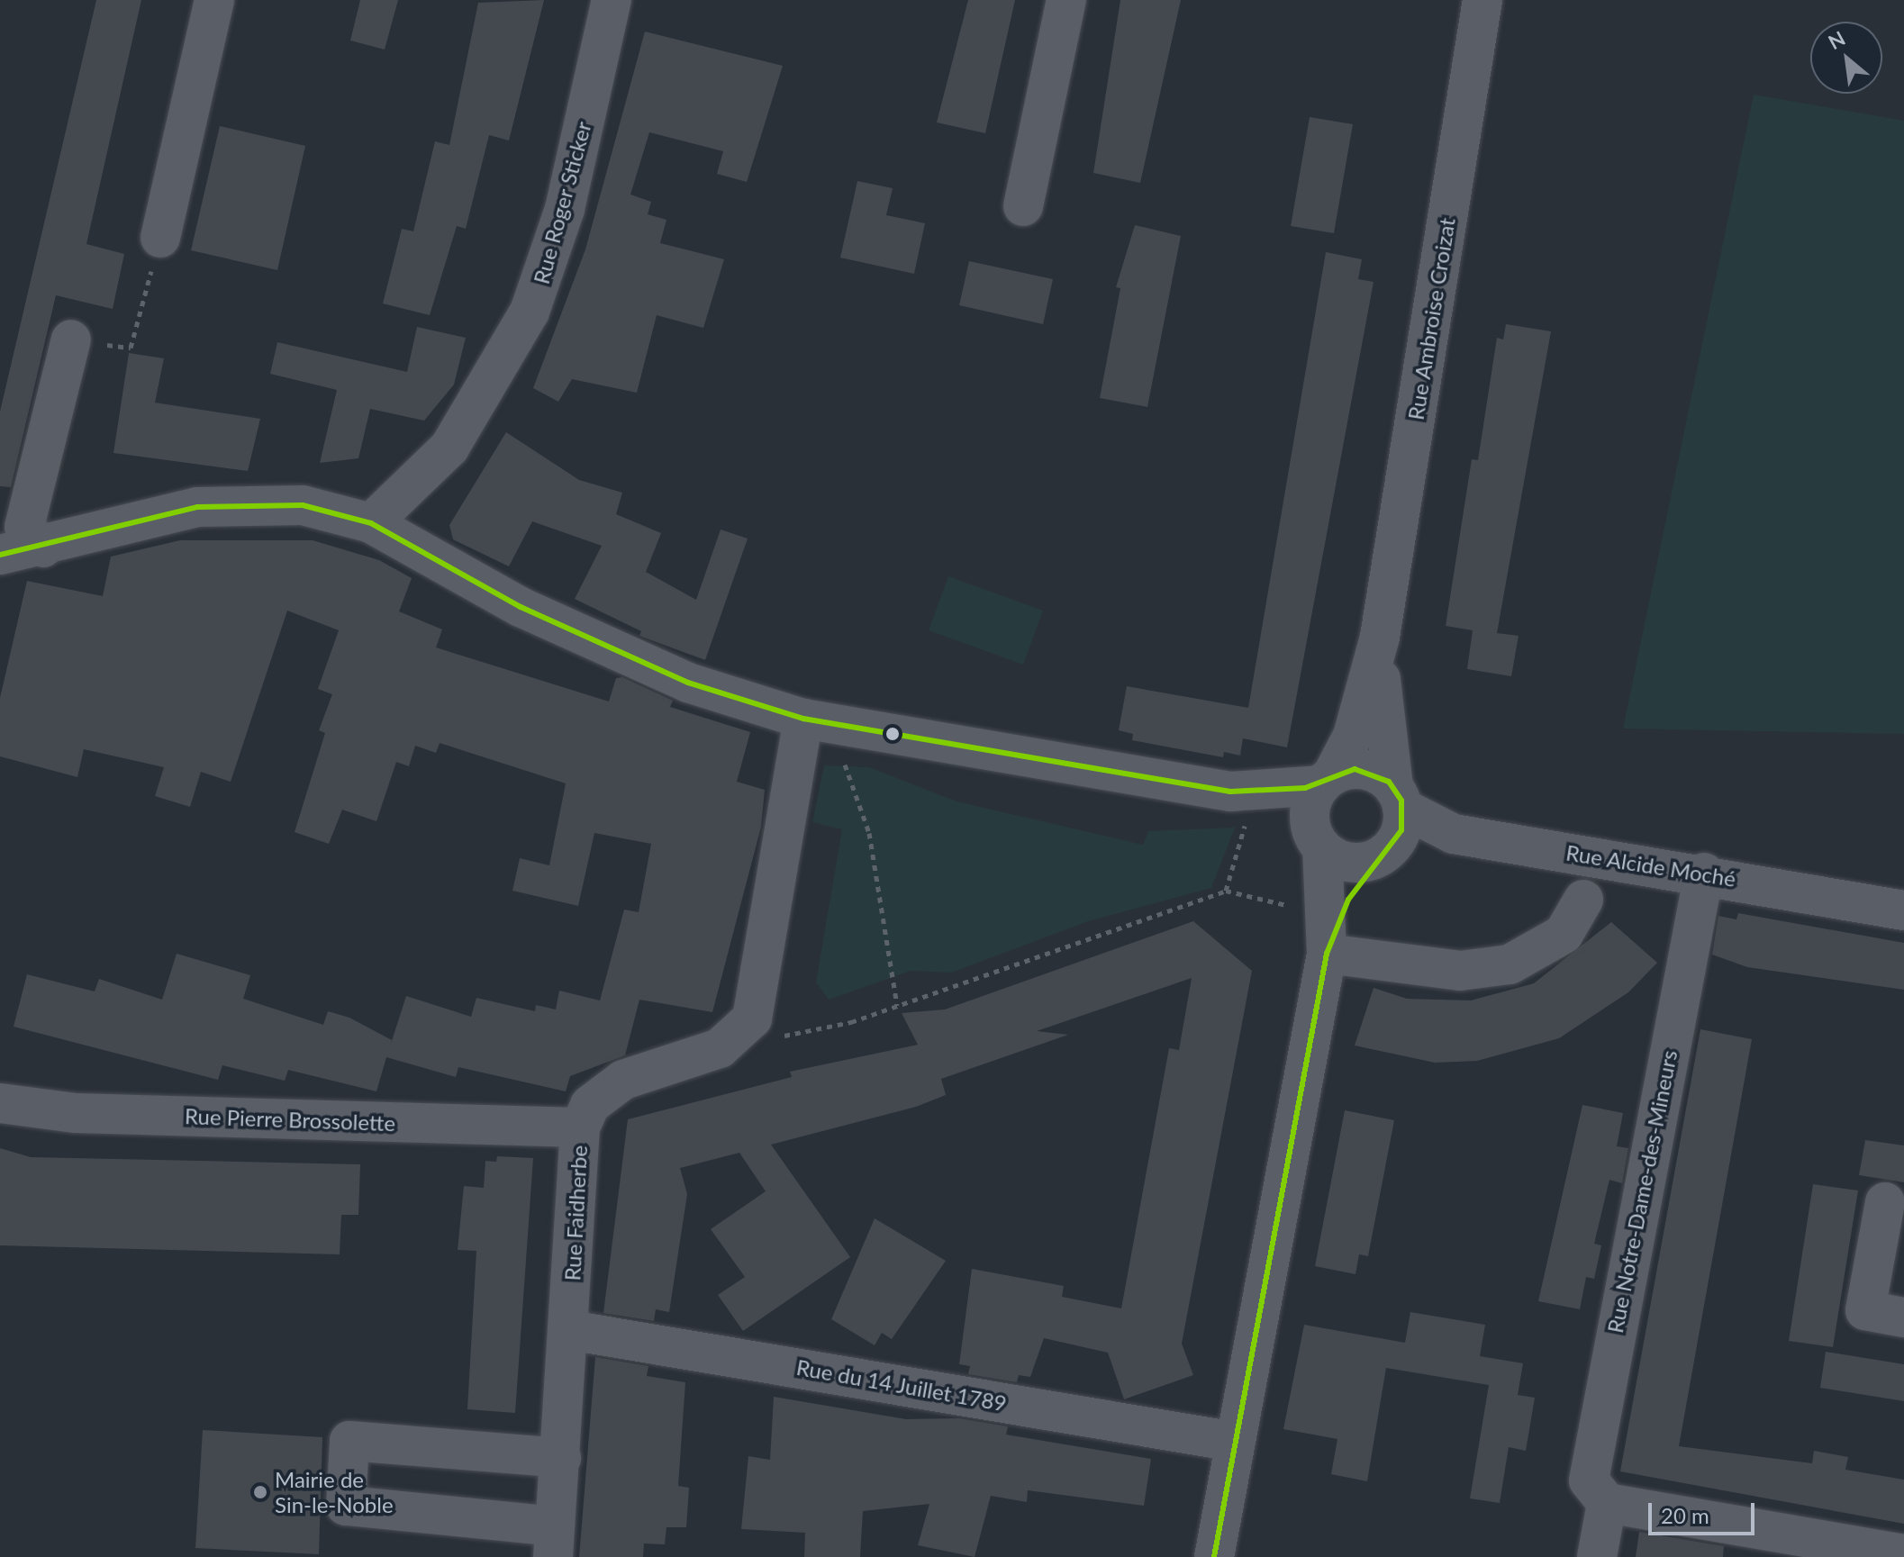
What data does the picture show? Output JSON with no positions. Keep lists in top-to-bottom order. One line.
{"streets":{"street":["Rue Roger Sticker","Rue Ambroise Croizat","Rue Alcide Moché","Rue Pierre Brossolette","Rue Notre-Dame-des-Mineurs","Rue Faidherbe","Rue du 14 Juillet 1789"]},"crossings":[["Rue Ambroise Croizat","Rue Alcide Moché"],["Rue Alcide Moché","Rue Notre-Dame-des-Mineurs"],["Rue Pierre Brossolette","Rue Faidherbe"],["Rue Faidherbe","Rue du 14 Juillet 1789"]],"places":["Mairie de Sin-le-Noble"],"scale_bar":"20 m","north":"top left"}
